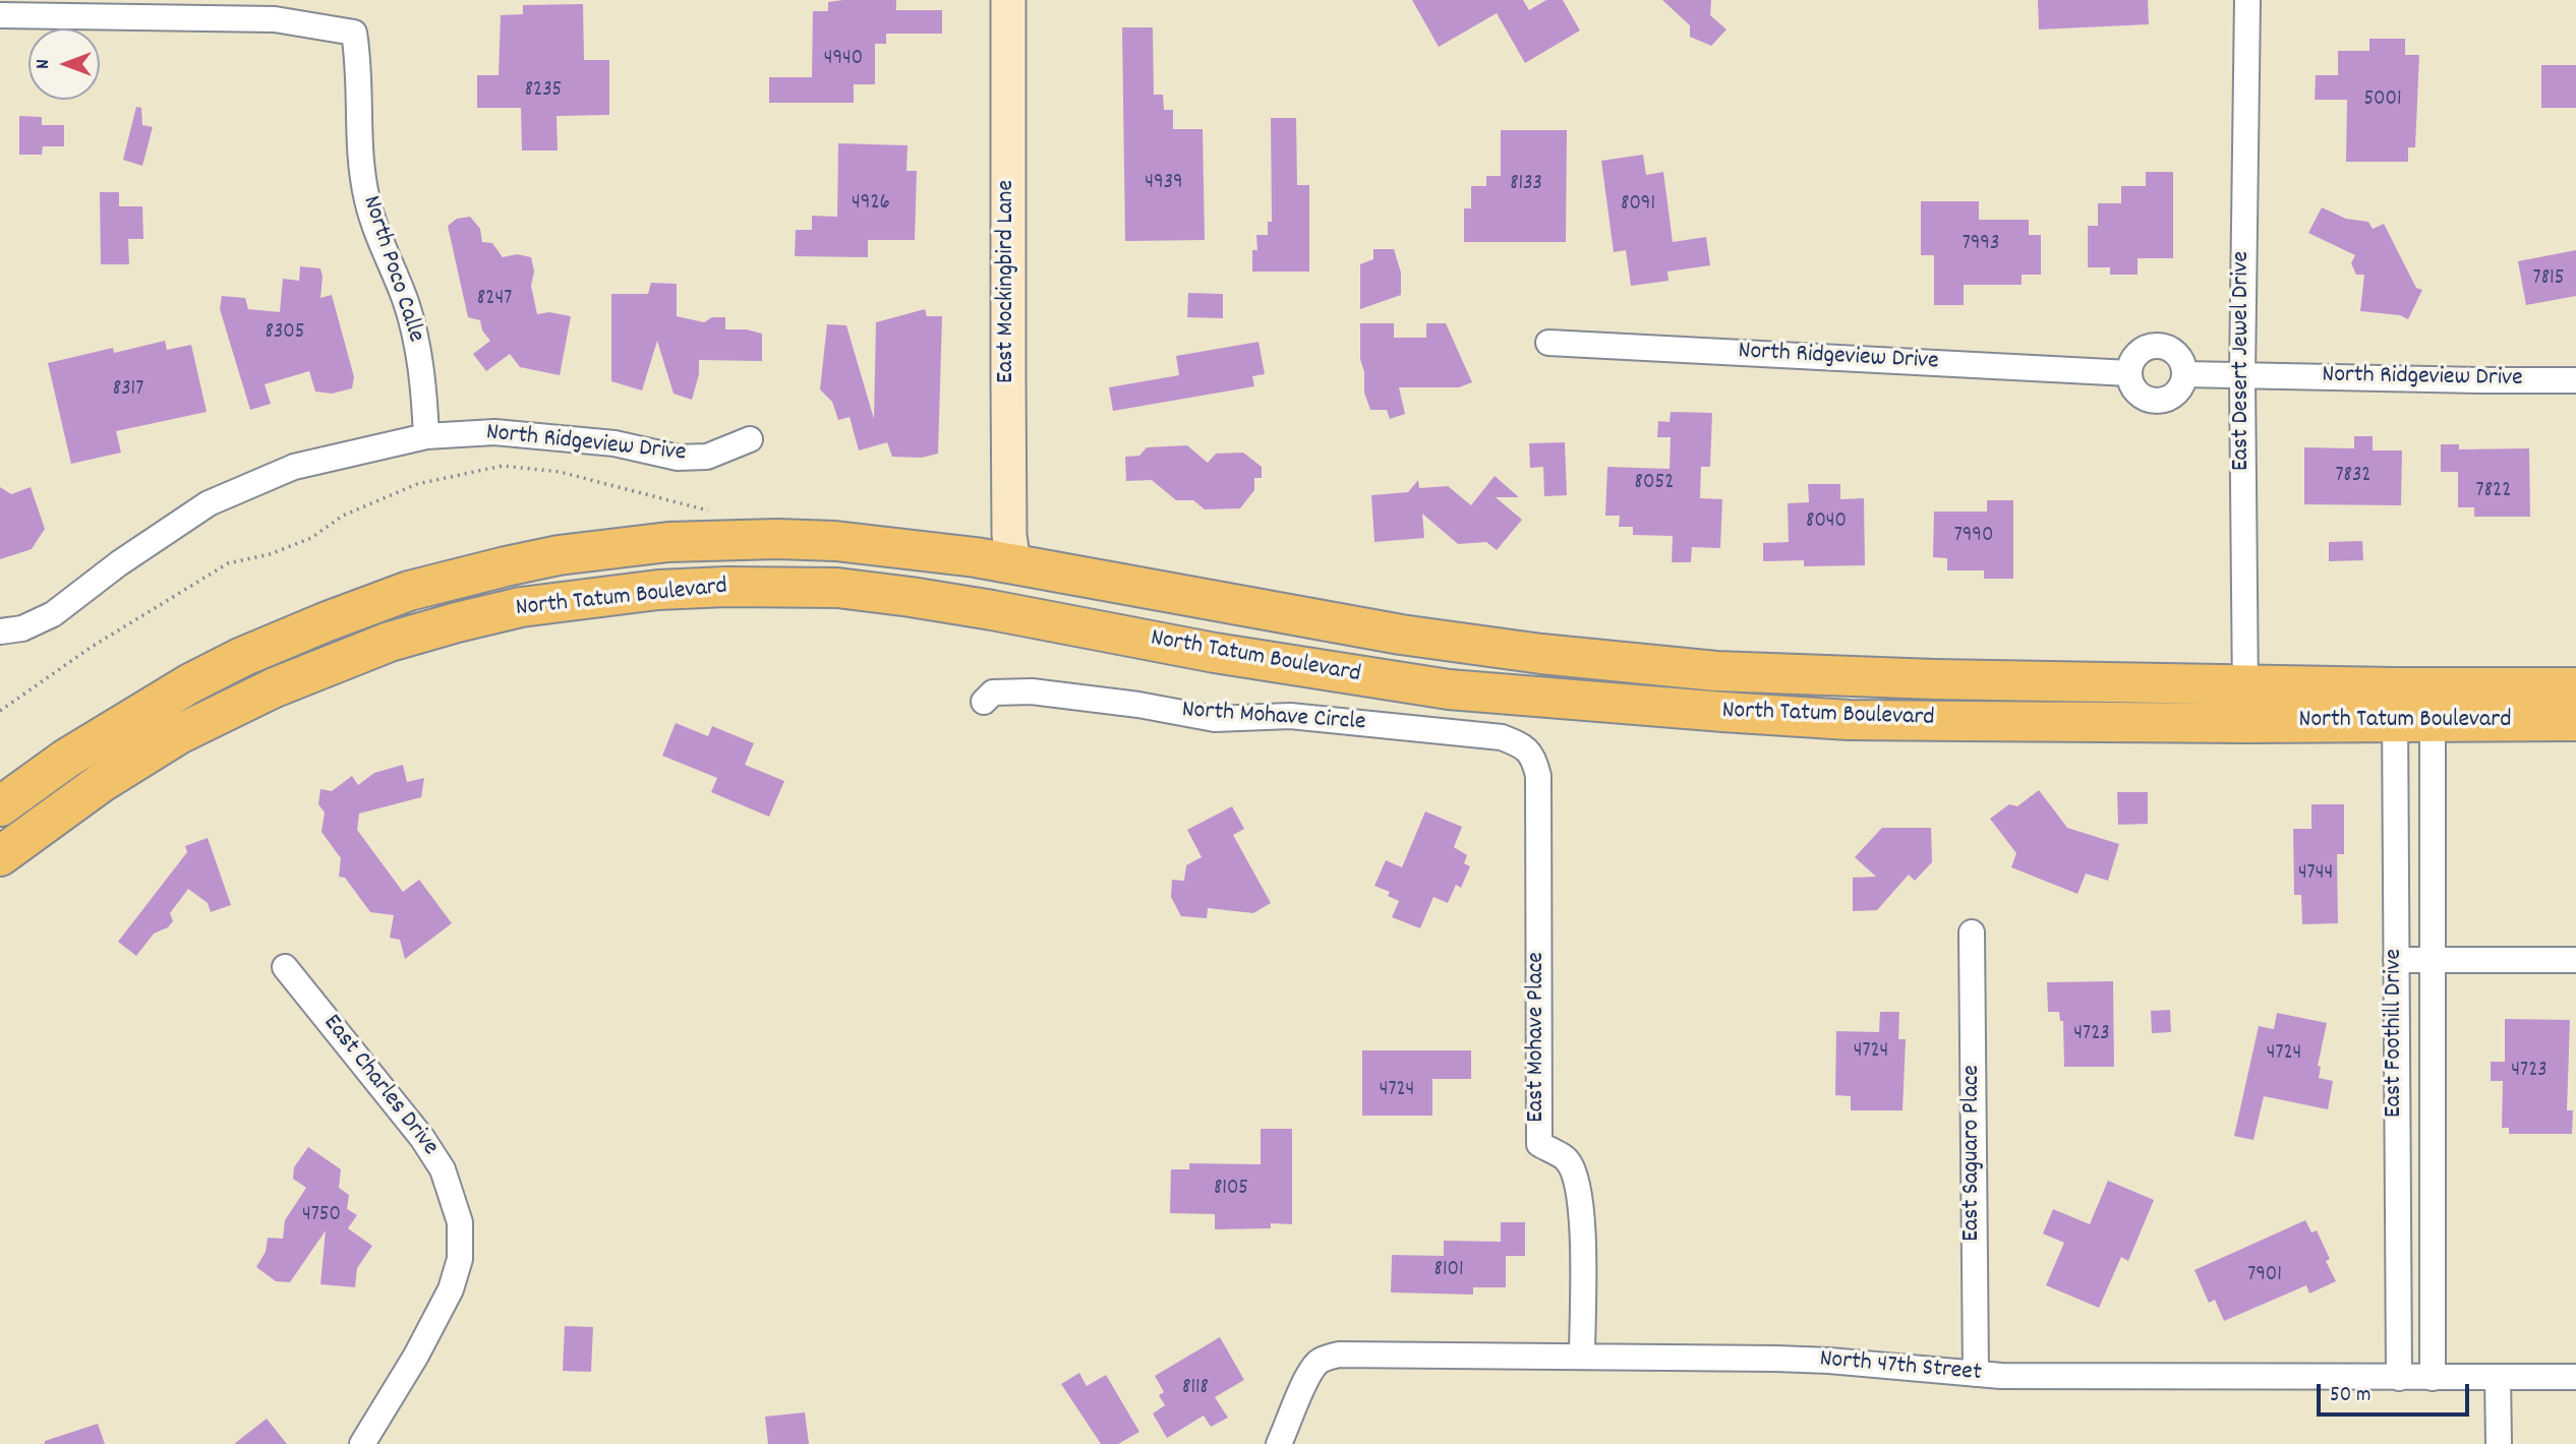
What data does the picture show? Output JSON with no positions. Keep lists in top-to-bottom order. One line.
{"streets":{"main road":["North Tatum Boulevard"],"street":["North Poco Calle","East Mockingbird Lane","North Ridgeview Drive","East Desert Jewel Drive","North Mohave Circle","East Foothill Drive","East Mohave Place","East Charles Drive","East Saguaro Place","North 47th Street"]},"crossings":[["North Poco Calle","North Ridgeview Drive"],["East Mockingbird Lane","North Tatum Boulevard"],["North Ridgeview Drive","East Desert Jewel Drive"],["East Desert Jewel Drive","North Tatum Boulevard"],["North Tatum Boulevard","East Foothill Drive"],["North Mohave Circle","East Mohave Place"],["East Foothill Drive","North 47th Street"],["East Mohave Place","North 47th Street"],["East Saguaro Place","North 47th Street"]],"house_numbers":["4940","8235","5001","4939","8133","4926","8091","7993","7815","8247","8305","8317","7832","8052","7822","8040","7990","4744","4723","4724","4724","4723","4724","8105","4750","8101","7901","8118"],"scale_bar":"50 m","north":"left"}
